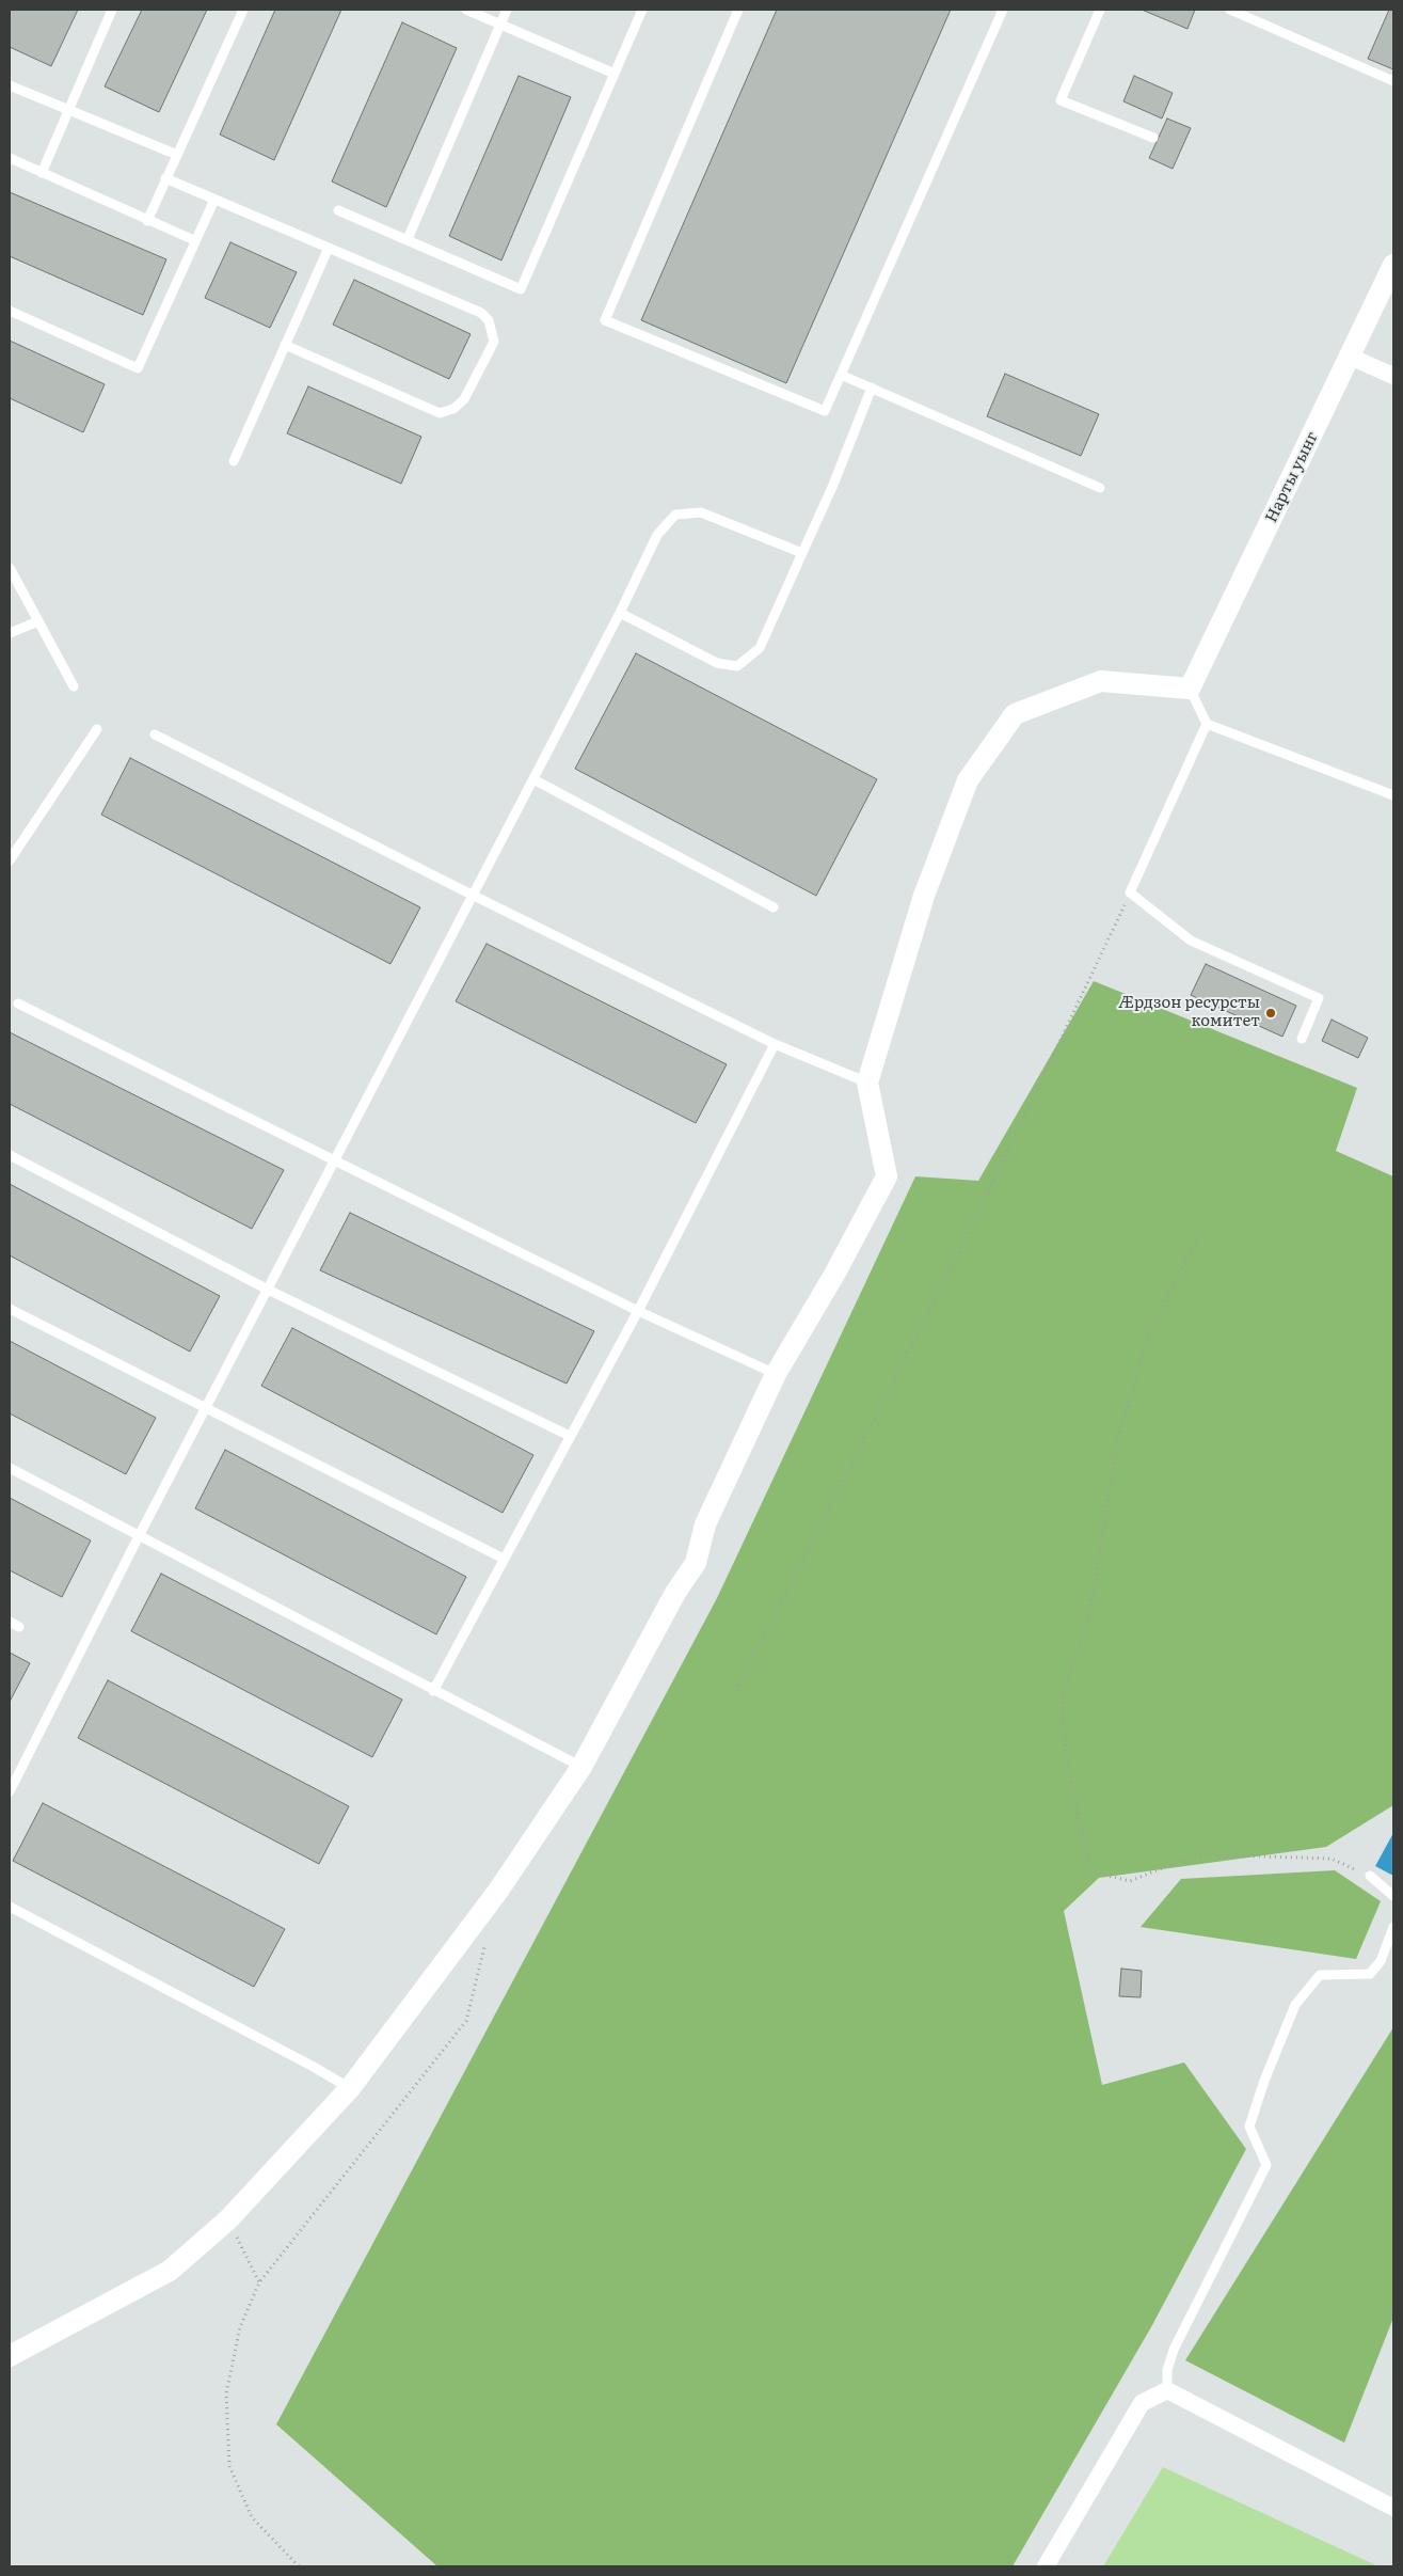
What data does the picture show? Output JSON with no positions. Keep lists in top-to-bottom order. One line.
{"streets":{"street":["Нарты уынг"]},"places":["Æрдзон ресурсты комитет"]}
